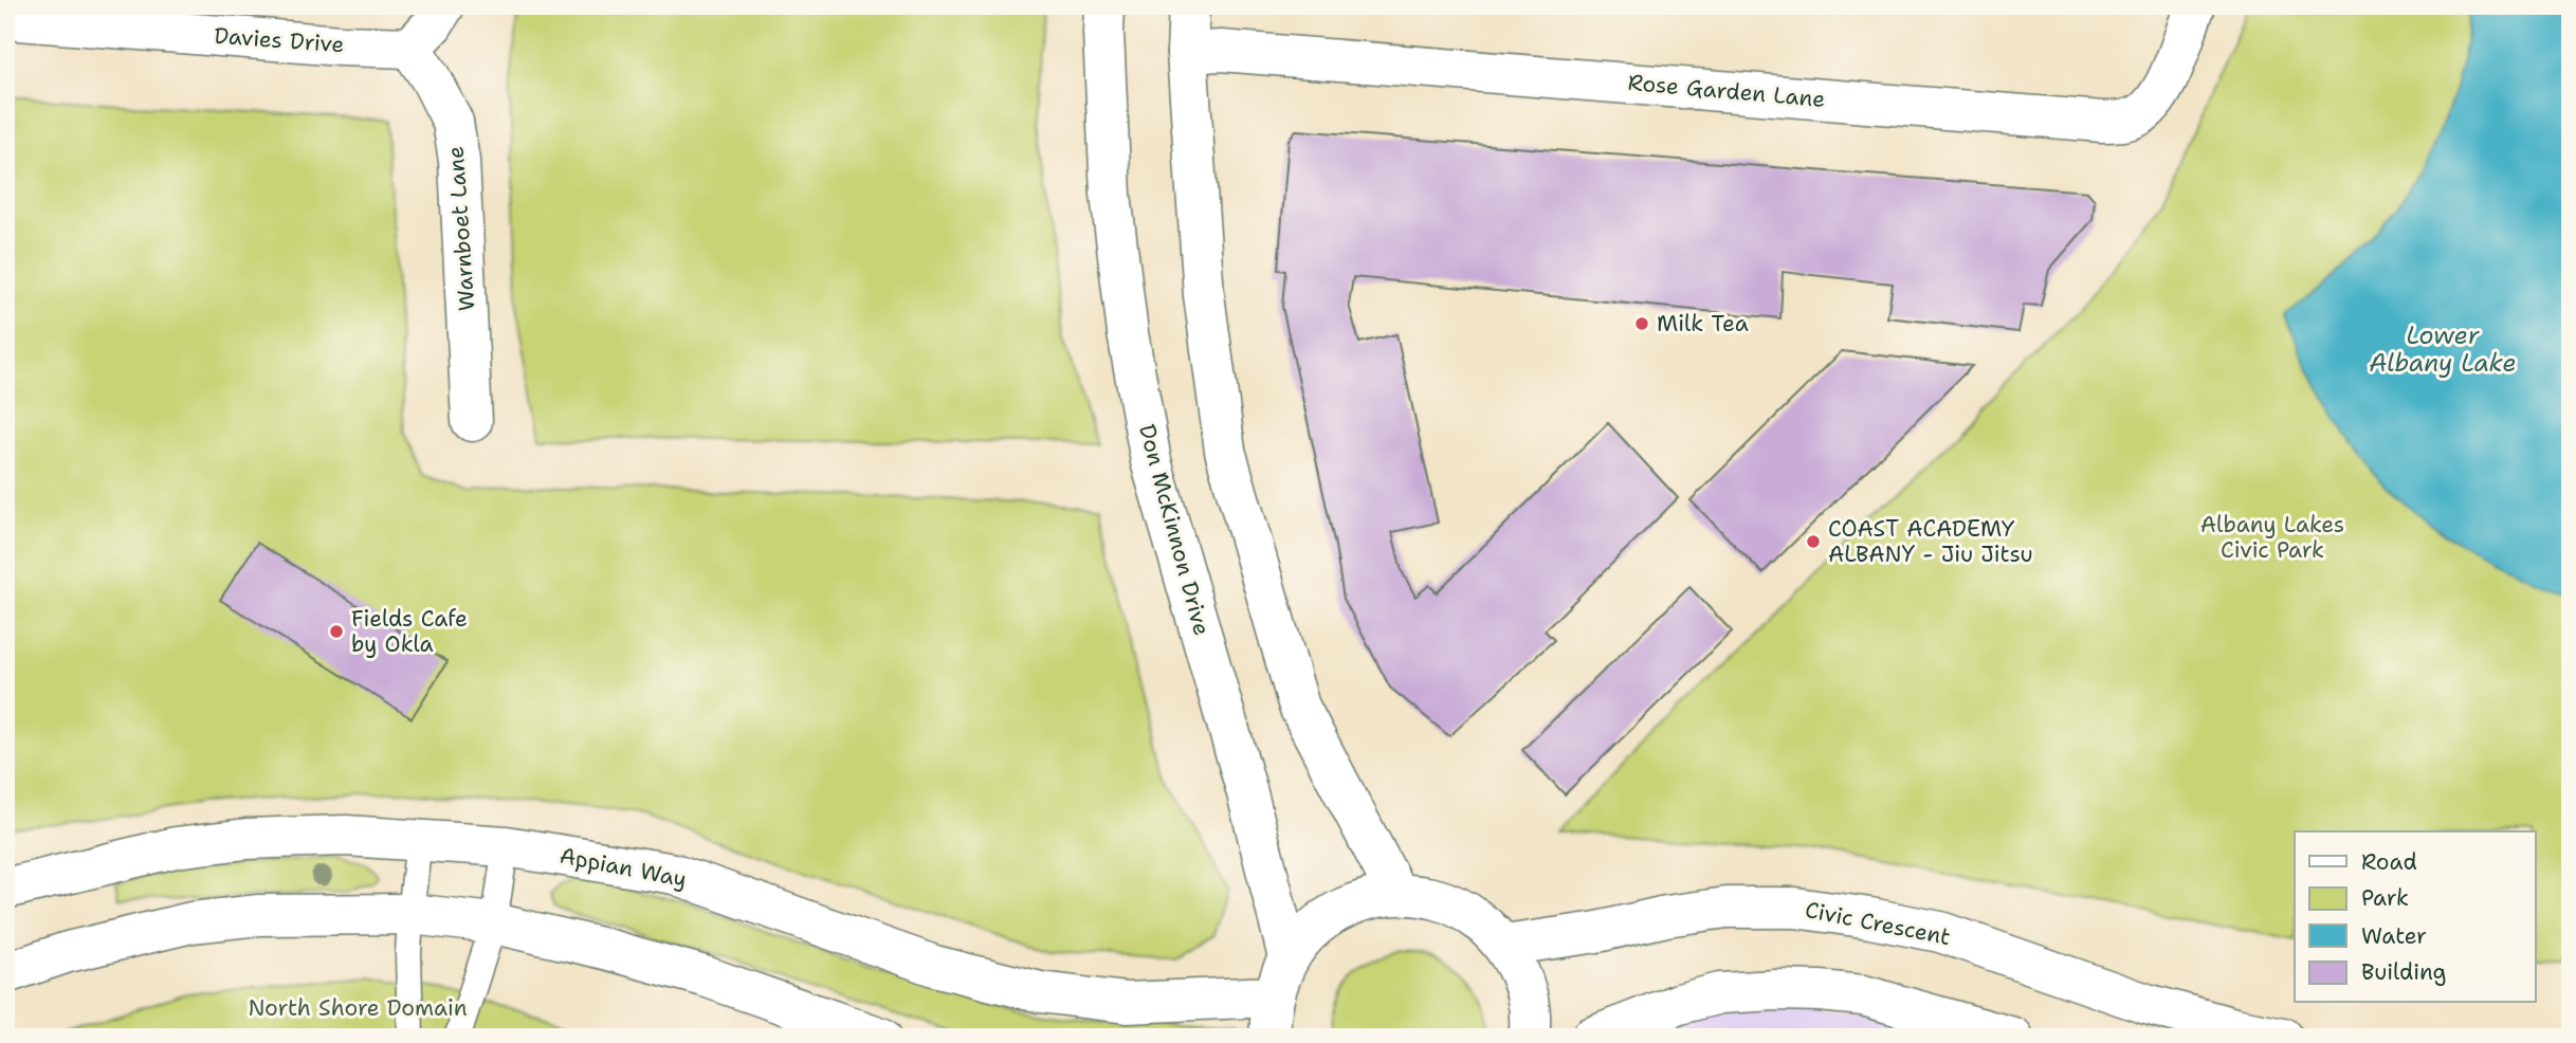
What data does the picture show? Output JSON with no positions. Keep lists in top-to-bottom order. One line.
{"streets":{"main road":["Davies Drive","Rose Garden Lane","Warnboet Lane","Don McKinnon Drive","Appian Way","Civic Crescent"]},"crossings":[["Davies Drive","Warnboet Lane"]],"water":["Lower Albany Lake"],"parks":["Albany Lakes Civic Park","North Shore Domain"],"places":["Milk Tea","COAST ACADEMY ALBANY - Jiu Jitsu","Fields Cafe by Okla"],"legend":["Road","Park","Water","Building"]}
